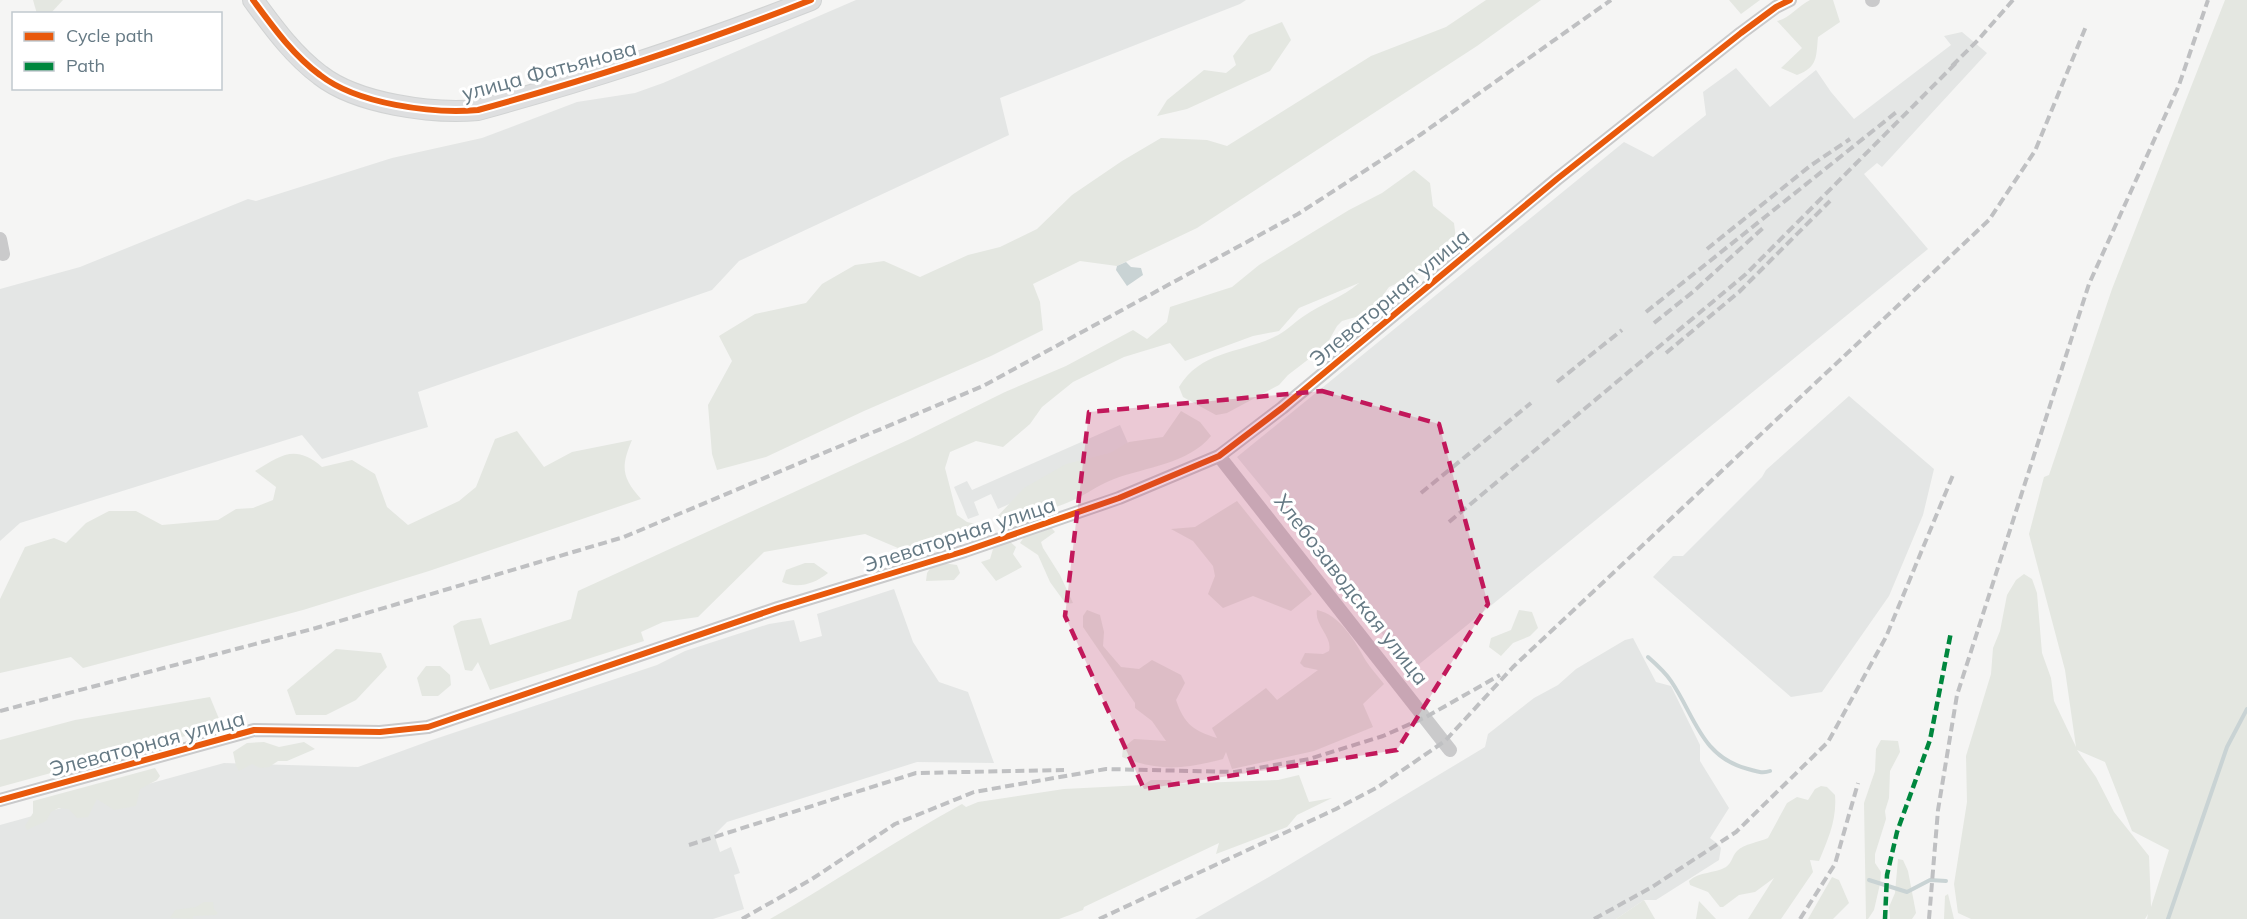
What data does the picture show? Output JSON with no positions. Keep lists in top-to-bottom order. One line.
{"streets":{"street":["улица Фатьянова","Элеваторная улица","Хлебозаводская улица"]},"crossings":[["Элеваторная улица","Хлебозаводская улица"]],"legend":["Cycle path","Path"]}
